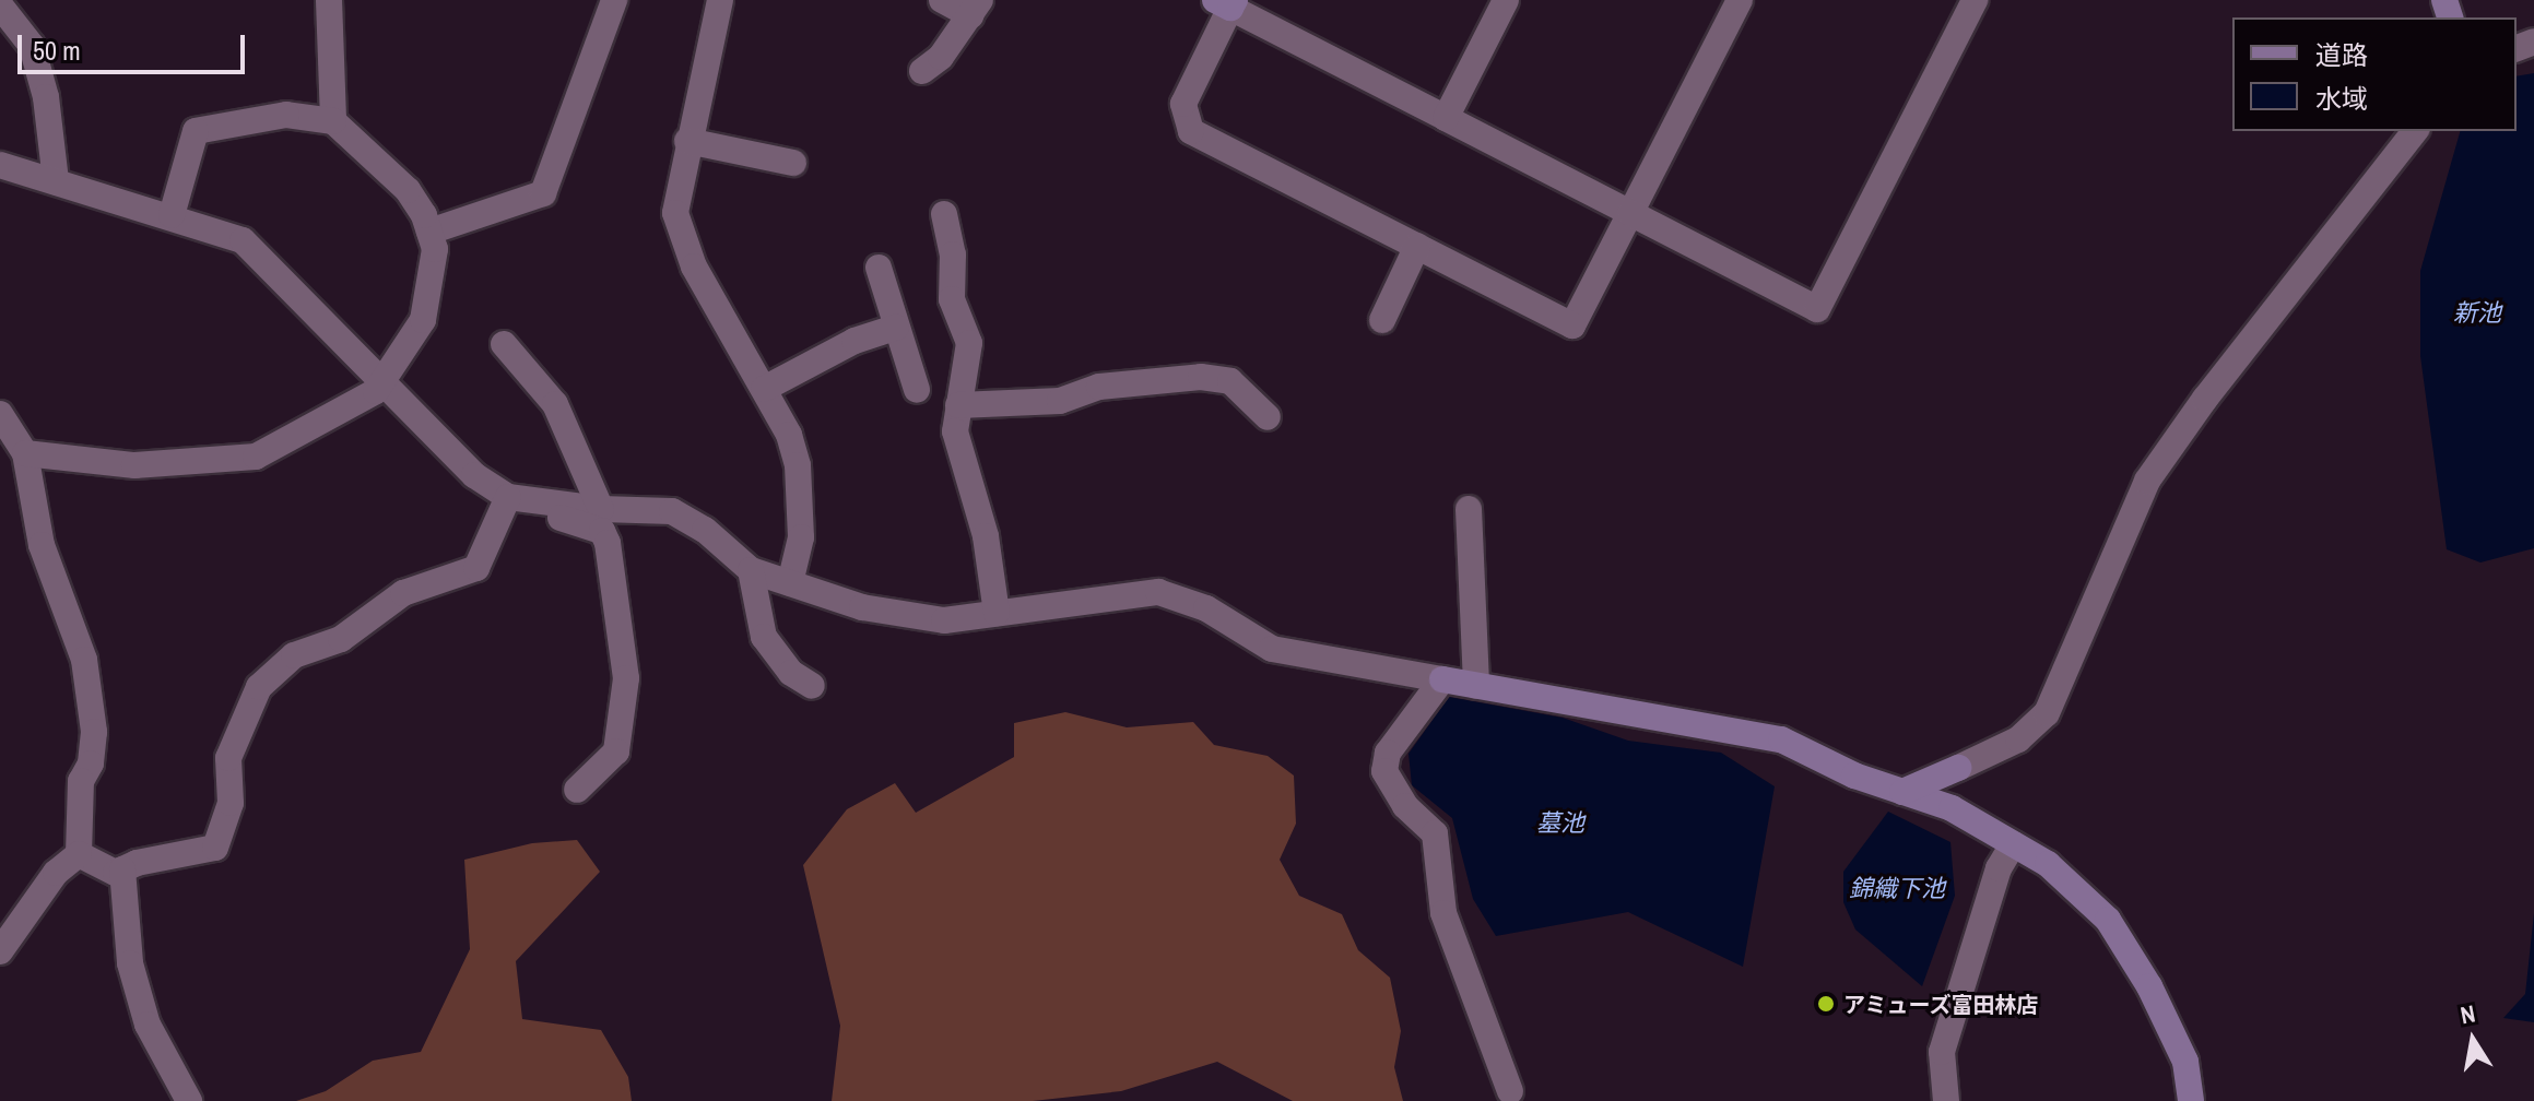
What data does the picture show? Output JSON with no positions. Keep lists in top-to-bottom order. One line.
{"water":["新池","墓池","錦織下池"],"places":["アミューズ富田林店"],"legend":["道路","水域"],"scale_bar":"50 m","north":"top"}
